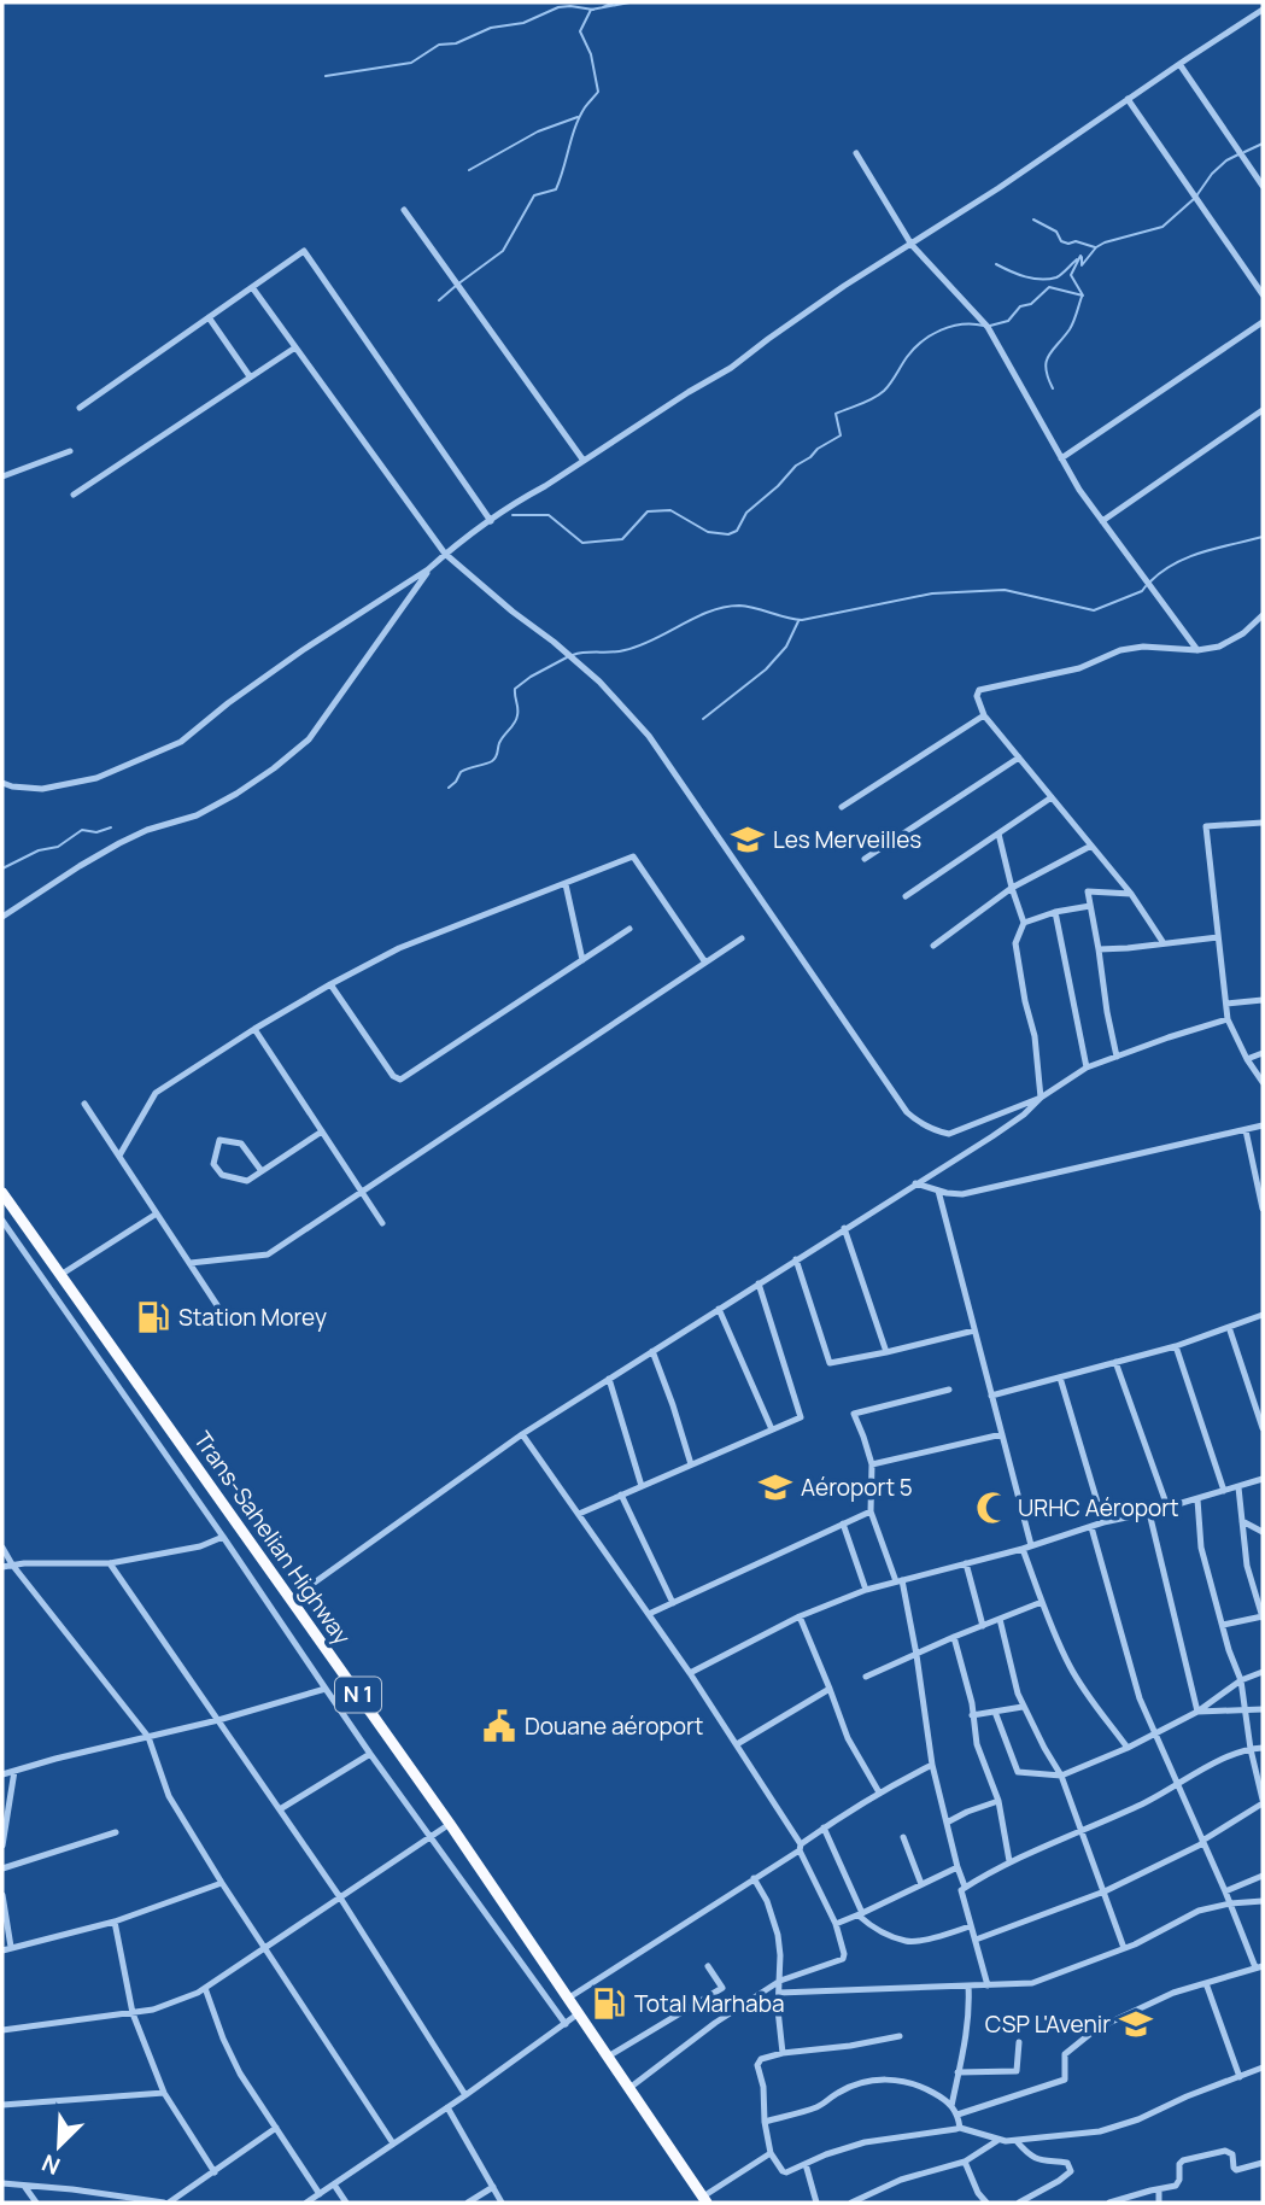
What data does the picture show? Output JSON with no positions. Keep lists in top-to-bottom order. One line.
{"streets":{"highway":["Trans-Sahelian Highway","N 1"]},"places":{"school or university":["Les Merveilles","Aéroport 5","CSP L'Avenir"],"fuel station":["Station Morey","Total Marhaba"],"mosque":["URHC Aéroport"],"public building":["Douane aéroport"]},"north":"bottom left"}
